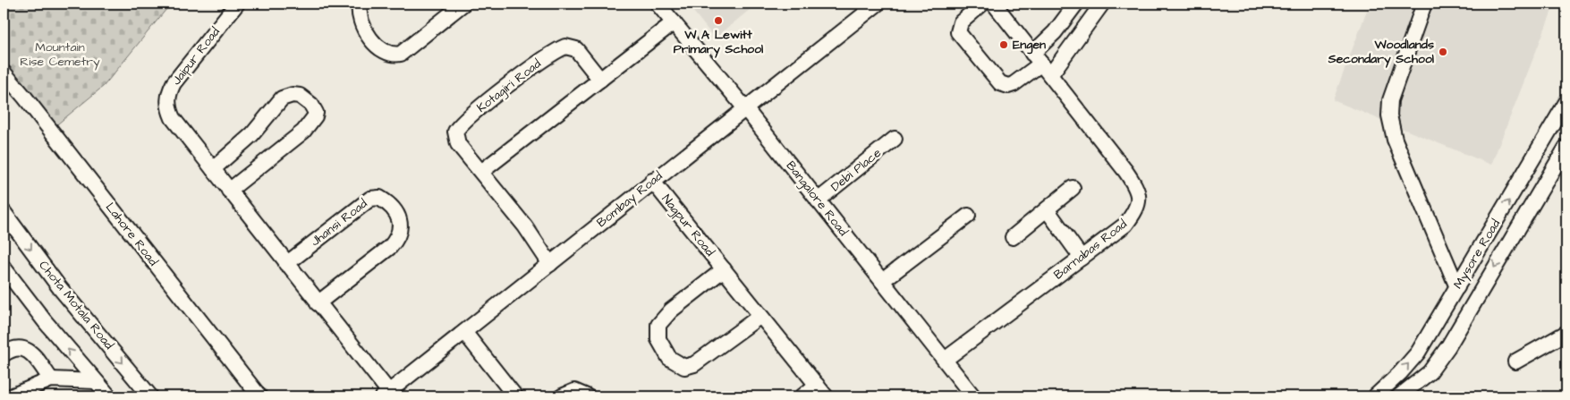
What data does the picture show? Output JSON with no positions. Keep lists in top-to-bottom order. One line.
{"streets":{"street":["Jaipur Road","Kotagiri Road","Debi Place","Bangalore Road","Bombay Road","Jhansi Road","Nagpur Road","Lahore Road","Barnabas Road","Mysore Road","Chota Motala Road"]},"crossings":[["Kotagiri Road","Bombay Road"],["Debi Place","Bangalore Road"],["Bangalore Road","Bombay Road"],["Bangalore Road","Barnabas Road"],["Bombay Road","Nagpur Road"]],"parks":["Mountain Rise Cemetry"],"places":["W A Lewitt Primary School","Engen","Woodlands Secondary School"]}
